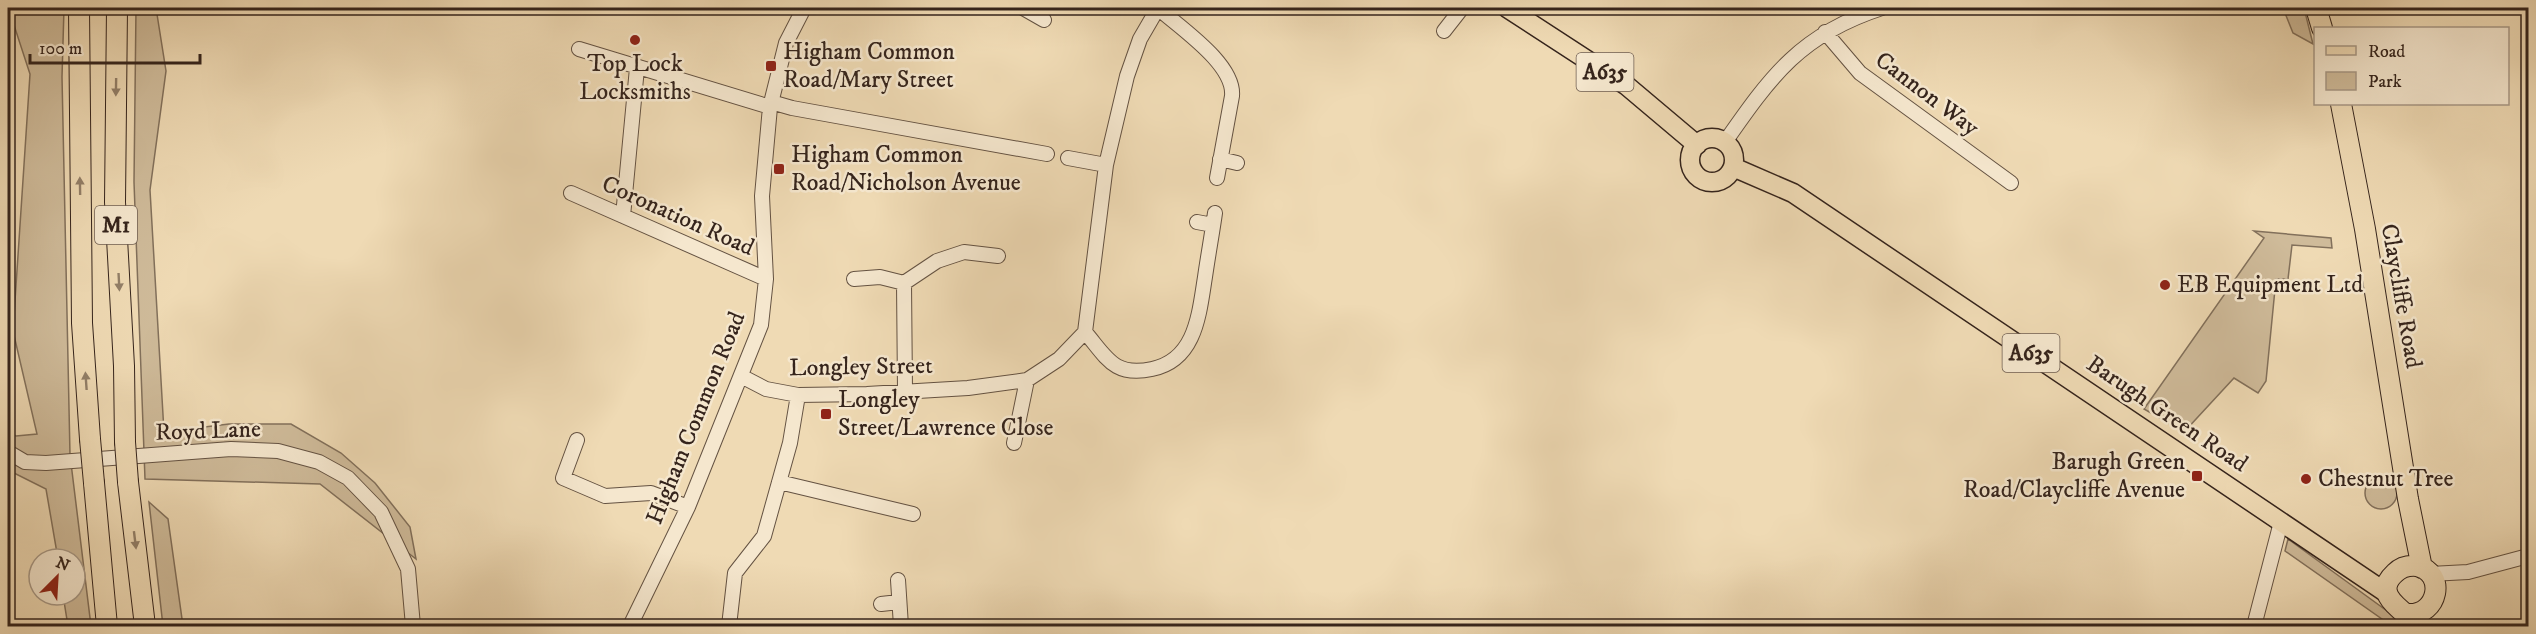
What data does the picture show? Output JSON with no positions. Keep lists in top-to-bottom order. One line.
{"streets":{"highway":["A635","M1","Claycliffe Road"],"main road":["Barugh Green Road"],"street":["Cannon Way","Coronation Road","Longley Street","Higham Common Road","Royd Lane"]},"crossings":[["A635","Claycliffe Road"],["A635","Barugh Green Road"],["Coronation Road","Higham Common Road"],["Claycliffe Road","Barugh Green Road"],["Longley Street","Higham Common Road"]],"places":{"other":["Top Lock Locksmiths","EB Equipment Ltd","Chestnut Tree"],"transit":["Higham Common Road/Mary Street","Higham Common Road/Nicholson Avenue","Longley Street/Lawrence Close","Barugh Green Road/Claycliffe Avenue"]},"legend":["Road","Park"],"scale_bar":"100 m","north":"top right"}
